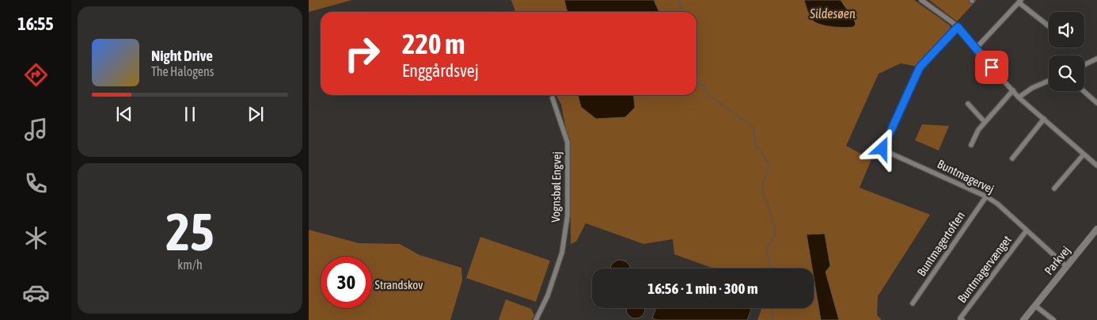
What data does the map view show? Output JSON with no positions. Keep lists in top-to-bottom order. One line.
{"streets":{"street":["Buntmagervej","Vognsbøl Engvej","Buntmagertoften","Parkvej","Buntmagervænget"]},"crossings":[["Buntmagervej","Buntmagertoften"],["Buntmagervej","Parkvej"],["Buntmagervej","Buntmagervænget"]],"water":["Sildesøen"],"parks":["Strandskov"],"page":{"tabs":"16:55","turn":["220 m","Enggårdsvej"],"song":["Night Drive","The Halogens"],"tile":["25","km/h"],"limit":"30","trip":"16:56 · 1 min · 300 m"}}
